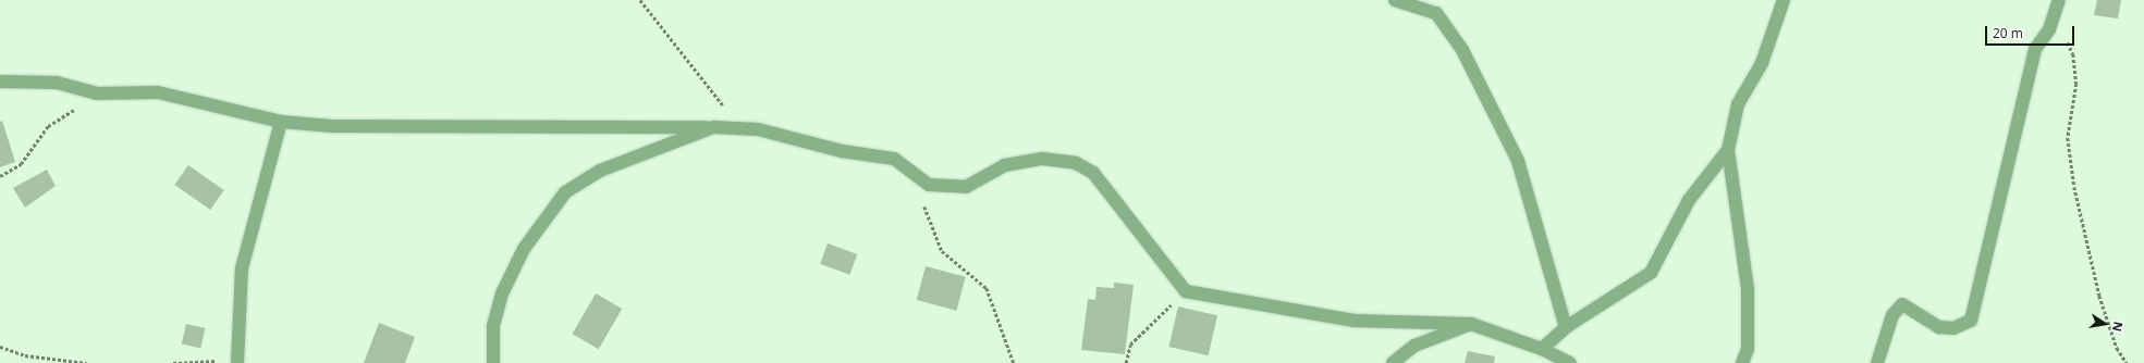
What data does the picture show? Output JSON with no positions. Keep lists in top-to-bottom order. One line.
{"scale_bar":"20 m","north":"right"}
